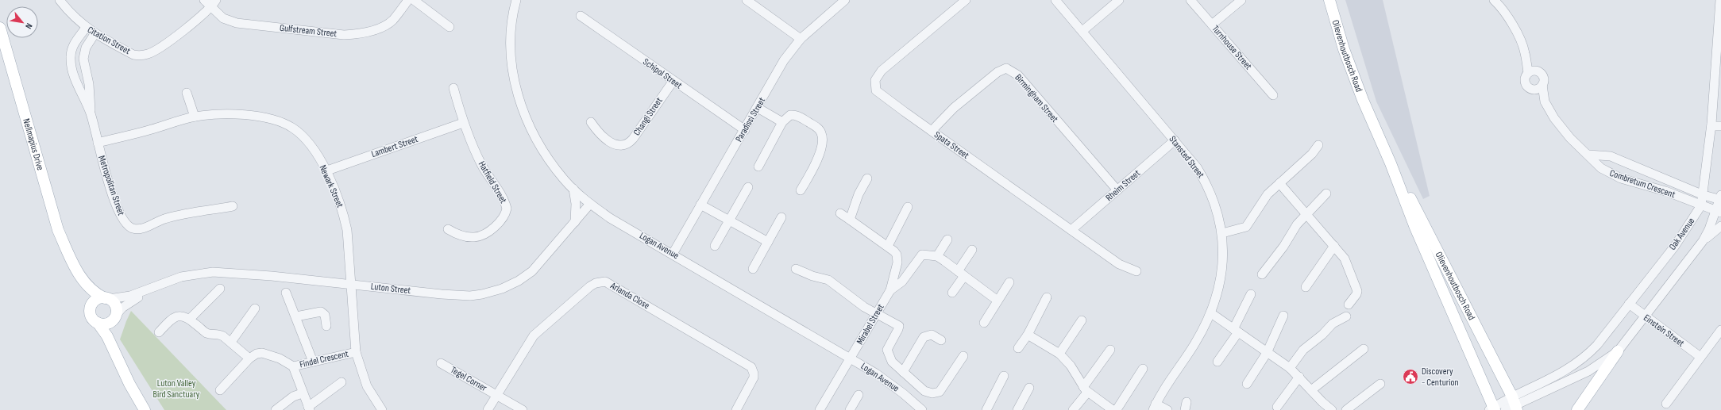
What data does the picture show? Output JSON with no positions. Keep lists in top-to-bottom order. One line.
{"streets":{"main road":["Olievenhoutbosch Road","Nellmapius Drive"],"street":["Gulfstream Street","Citation Street","Turnhouse Street","Schipol Street","Birmingham Street","Changi Street","Paradissi Street","Spata Street","Lambert Street","Stansted Street","Hatfield Street","Combretum Crescent","Metropolitan Street","Rheim Street","Newark Street","Oak Avenue","Logan Avenue","Luton Street","Arlanda Close","Mirabel Street","Einstein Street","Findel Crescent","Tegel Corner"]},"crossings":[["Gulfstream Street","Citation Street"],["Citation Street","Metropolitan Street"],["Olievenhoutbosch Road","Oak Avenue"],["Schipol Street","Changi Street"],["Schipol Street","Paradissi Street"],["Birmingham Street","Spata Street"],["Birmingham Street","Rheim Street"],["Paradissi Street","Logan Avenue"],["Nellmapius Drive","Luton Street"],["Spata Street","Rheim Street"],["Lambert Street","Hatfield Street"],["Lambert Street","Newark Street"],["Stansted Street","Rheim Street"],["Combretum Crescent","Oak Avenue"],["Metropolitan Street","Newark Street"],["Newark Street","Luton Street"],["Newark Street","Findel Crescent"],["Oak Avenue","Einstein Street"],["Logan Avenue","Luton Street"],["Logan Avenue","Mirabel Street"],["Arlanda Close","Tegel Corner"]],"parks":["Luton Valley Bird Sanctuary"],"places":{"public building":["Discovery - Centurion"]},"north":"bottom right"}
